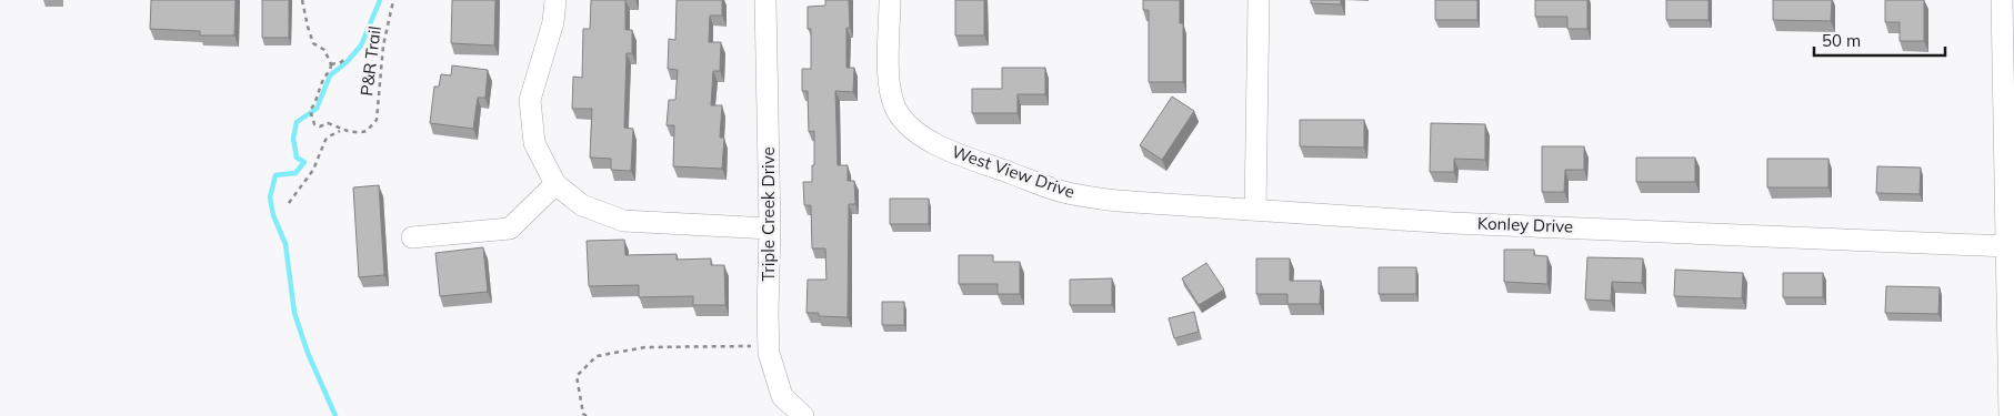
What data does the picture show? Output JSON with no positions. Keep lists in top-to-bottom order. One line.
{"streets":{"street":["West View Drive","Triple Creek Drive","Konley Drive"],"path":["P&R Trail"]},"crossings":[["West View Drive","Konley Drive"]],"scale_bar":"50 m"}
